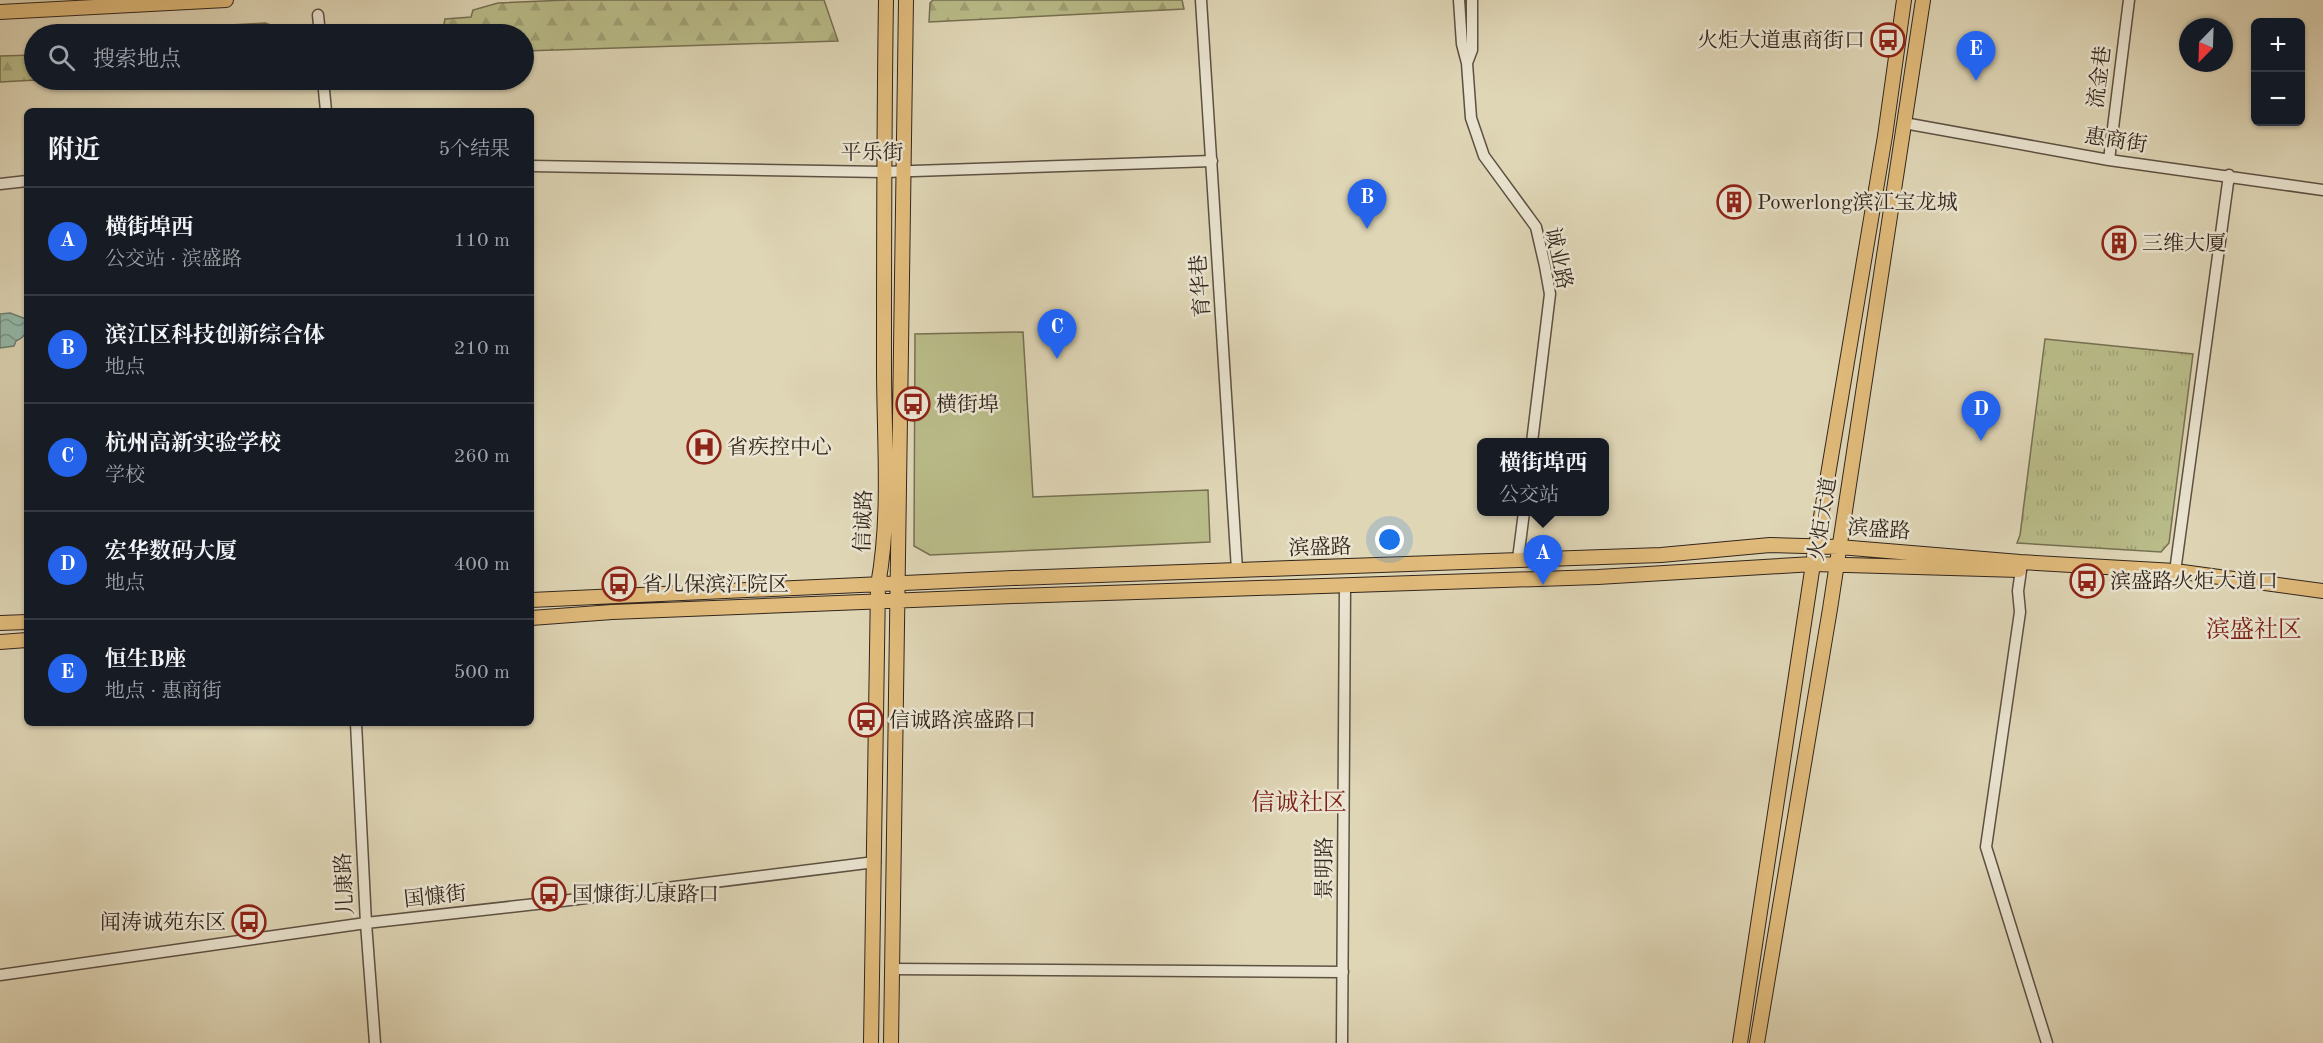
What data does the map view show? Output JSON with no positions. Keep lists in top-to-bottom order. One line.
{"streets":{"main road":["火炬大道","信诚路","滨盛路"],"street":["流金巷","惠商街","平乐街","诚业路","育华巷","景明路","儿康路","国慷街"]},"crossings":[["流金巷","惠商街"],["惠商街","火炬大道"],["平乐街","育华巷"],["平乐街","信诚路"],["育华巷","滨盛路"],["火炬大道","滨盛路"],["信诚路","滨盛路"],["信诚路","国慷街"],["滨盛路","景明路"],["儿康路","国慷街"]],"districts":["滨盛社区","信诚社区"],"places":{"bus stop":["火炬大道惠商街口","横街埠","滨盛路火炬大道口","省儿保滨江院区","信诚路滨盛路口","国慷街儿康路口","闻涛诚苑东区"],"building":["Powerlong滨江宝龙城","三维大厦"],"hospital":["省疾控中心"]},"north":"bottom left","page":{"map_buttons":["+","−"],"search":"搜索地点","pins":["E","B","C","D","A"],"heading":["附近","5个结果"],"list":[{"mark":"A","name":"横街埠西","note":"公交站 · 滨盛路","value":"110 m"},{"mark":"B","name":"滨江区科技创新综合体","note":"地点","value":"210 m"},{"mark":"C","name":"杭州高新实验学校","note":"学校","value":"260 m"},{"mark":"D","name":"宏华数码大厦","note":"地点","value":"400 m"},{"mark":"E","name":"恒生B座","note":"地点 · 惠商街","value":"500 m"}],"popup":["横街埠西","公交站"]}}
